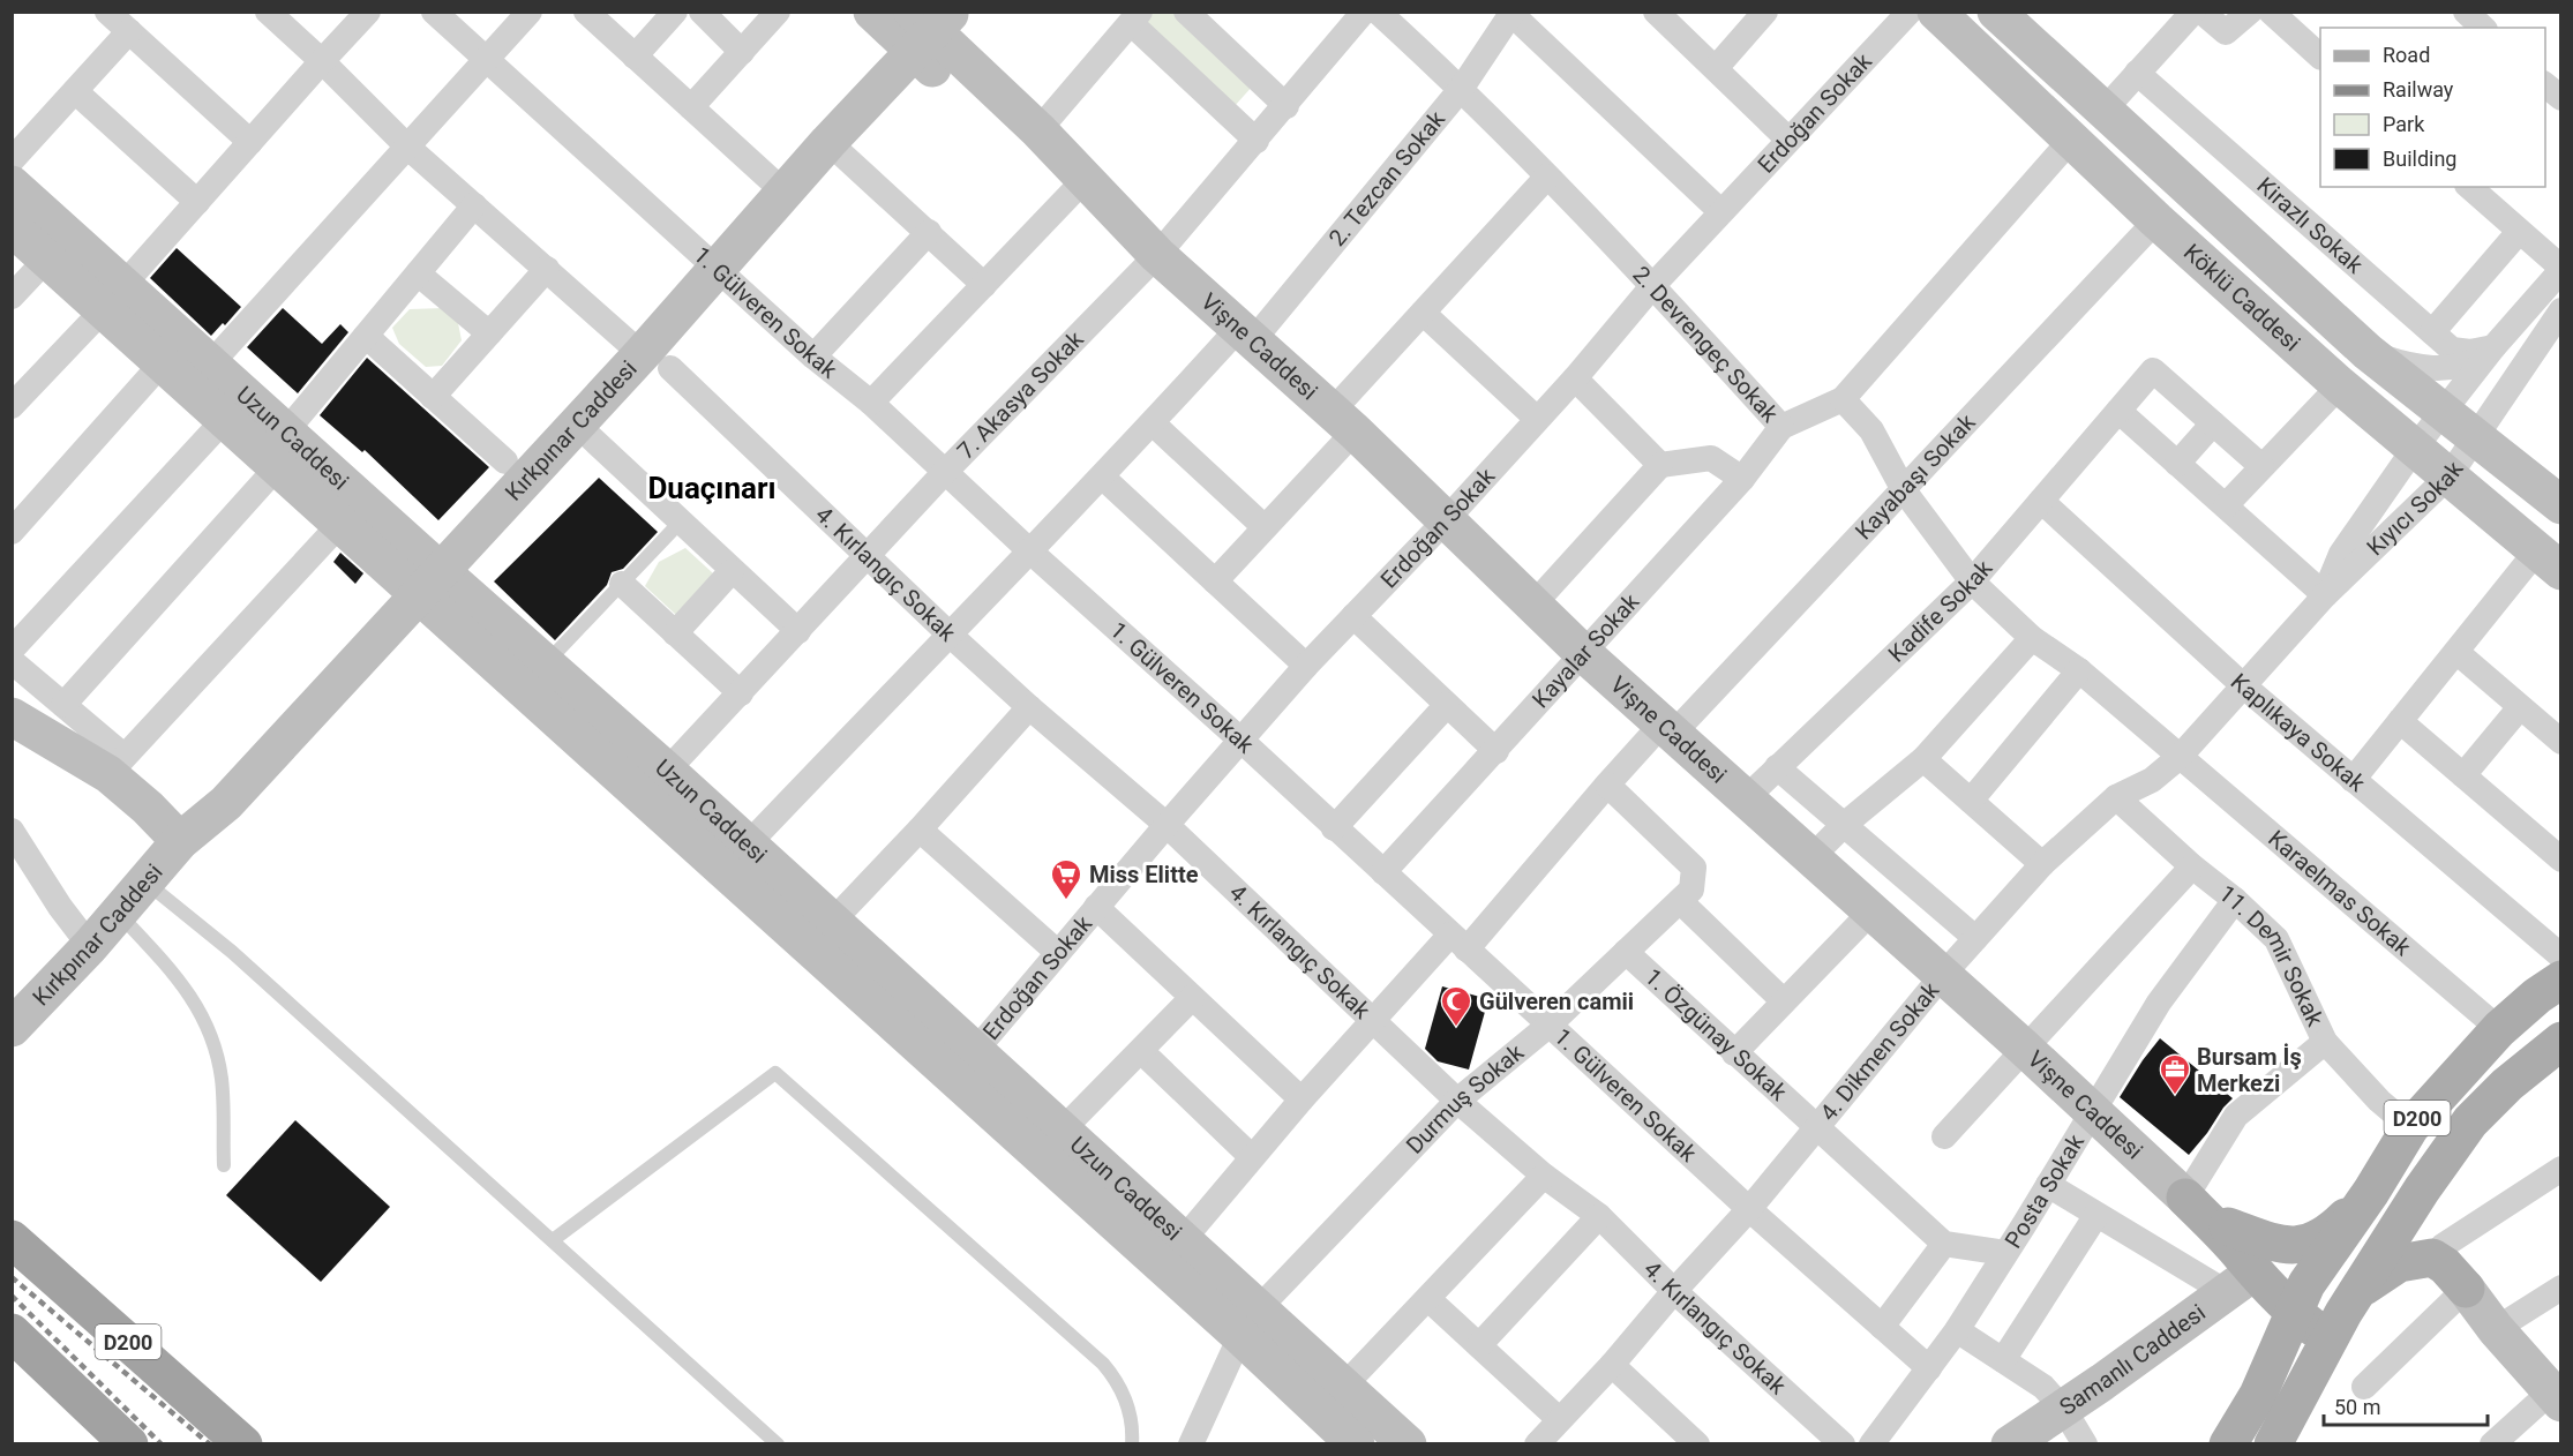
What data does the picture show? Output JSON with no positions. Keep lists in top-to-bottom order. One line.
{"streets":{"highway":["D200"],"main road":["Köklü Caddesi","Vişne Caddesi","Kırkpınar Caddesi","Uzun Caddesi","Samanlı Caddesi"],"street":["Erdoğan Sokak","2. Tezcan Sokak","Kirazlı Sokak","1. Gülveren Sokak","2. Devrengeç Sokak","7. Akasya Sokak","Kayabaşı Sokak","Kıyıcı Sokak","4. Kırlangıç Sokak","Kadife Sokak","Kayalar Sokak","Kaplıkaya Sokak","Karaelmas Sokak","11. Demir Sokak","1. Özgünay Sokak","4. Dikmen Sokak","Durmuş Sokak","Posta Sokak"]},"crossings":[["Erdoğan Sokak","1. Gülveren Sokak"],["Erdoğan Sokak","2. Devrengeç Sokak"],["Erdoğan Sokak","Vişne Caddesi"],["Erdoğan Sokak","Uzun Caddesi"],["Erdoğan Sokak","4. Kırlangıç Sokak"],["2. Tezcan Sokak","1. Gülveren Sokak"],["2. Tezcan Sokak","2. Devrengeç Sokak"],["2. Tezcan Sokak","Vişne Caddesi"],["2. Tezcan Sokak","Uzun Caddesi"],["2. Tezcan Sokak","4. Kırlangıç Sokak"],["Köklü Caddesi","Kayabaşı Sokak"],["Köklü Caddesi","Kıyıcı Sokak"],["1. Gülveren Sokak","7. Akasya Sokak"],["1. Gülveren Sokak","Kırkpınar Caddesi"],["1. Gülveren Sokak","Kayabaşı Sokak"],["1. Gülveren Sokak","Kayalar Sokak"],["1. Gülveren Sokak","4. Dikmen Sokak"],["1. Gülveren Sokak","Durmuş Sokak"],["1. Gülveren Sokak","Posta Sokak"],["2. Devrengeç Sokak","Kayalar Sokak"],["Vişne Caddesi","7. Akasya Sokak"],["Vişne Caddesi","Kırkpınar Caddesi"],["Vişne Caddesi","Kayabaşı Sokak"],["Vişne Caddesi","Kadife Sokak"],["Vişne Caddesi","Kayalar Sokak"],["Vişne Caddesi","4. Dikmen Sokak"],["Vişne Caddesi","Posta Sokak"],["7. Akasya Sokak","Uzun Caddesi"],["7. Akasya Sokak","4. Kırlangıç Sokak"],["Kırkpınar Caddesi","Uzun Caddesi"],["Kırkpınar Caddesi","4. Kırlangıç Sokak"],["Uzun Caddesi","Kayabaşı Sokak"],["Uzun Caddesi","Durmuş Sokak"],["Kayabaşı Sokak","4. Kırlangıç Sokak"],["Kayabaşı Sokak","Durmuş Sokak"],["Kıyıcı Sokak","Kaplıkaya Sokak"],["Kıyıcı Sokak","4. Dikmen Sokak"],["4. Kırlangıç Sokak","4. Dikmen Sokak"],["4. Kırlangıç Sokak","Durmuş Sokak"],["Kadife Sokak","Kaplıkaya Sokak"],["Kaplıkaya Sokak","4. Dikmen Sokak"],["Karaelmas Sokak","4. Dikmen Sokak"],["Karaelmas Sokak","D200"],["11. Demir Sokak","4. Dikmen Sokak"],["11. Demir Sokak","D200"],["11. Demir Sokak","Posta Sokak"],["1. Özgünay Sokak","4. Dikmen Sokak"],["1. Özgünay Sokak","Durmuş Sokak"]],"districts":["Duaçınarı"],"places":{"supermarket":["Miss Elitte"],"mosque":["Gülveren camii"],"office":["Bursam İş Merkezi"]},"legend":["Road","Railway","Park","Building"],"scale_bar":"50 m"}
